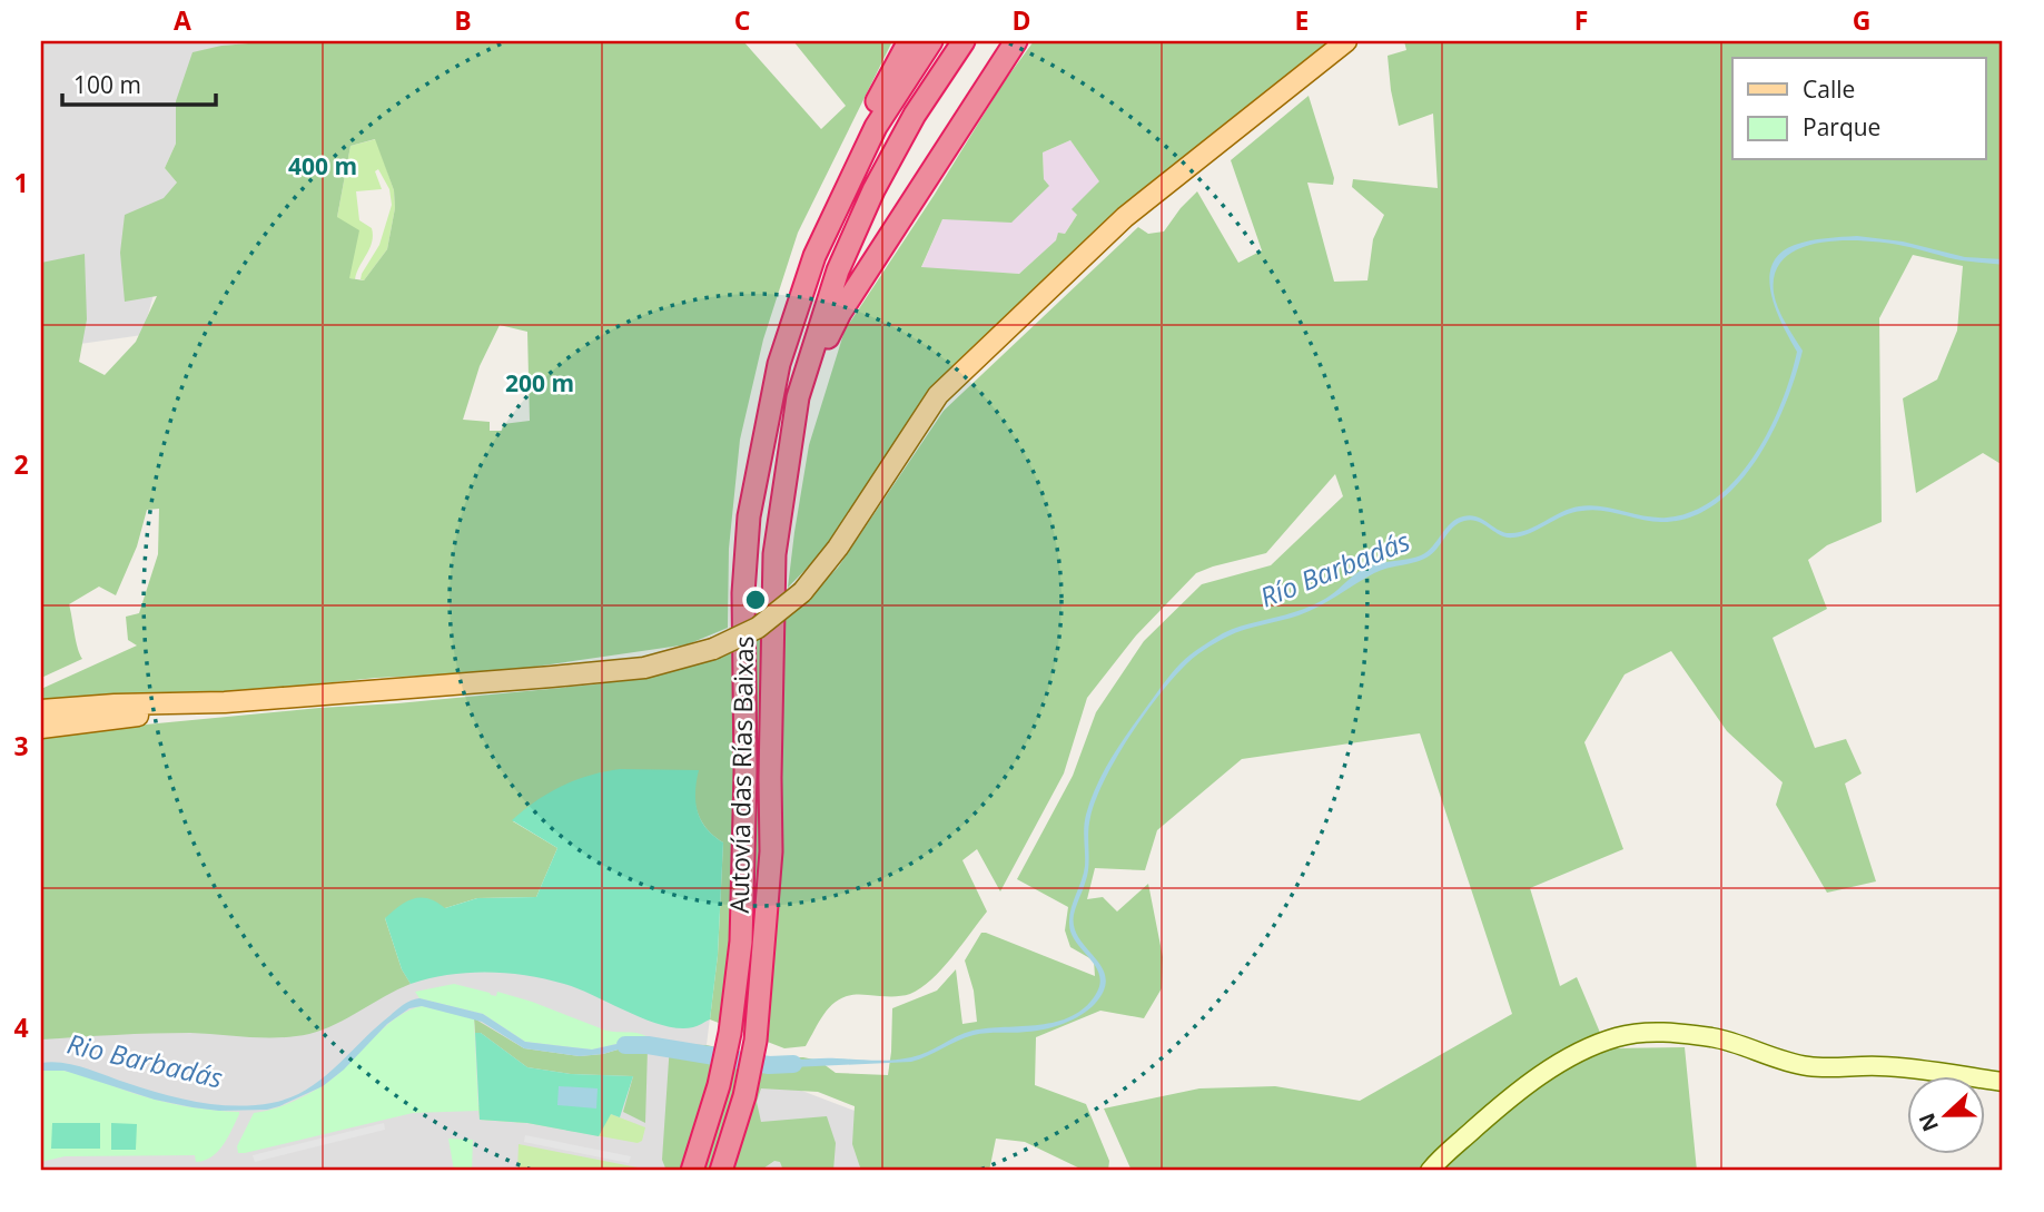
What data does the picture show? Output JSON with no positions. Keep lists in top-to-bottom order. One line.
{"streets":{"highway":["Autovía das Rías Baixas"]},"water":["Río Barbadás","Rio Barbadás"],"legend":["Calle","Parque"],"scale_bar":"100 m","north":"left","grid":{"columns":["A","B","C","D","E","F","G"],"rows":["1","2","3","4"]},"rings":["400 m","200 m"]}
